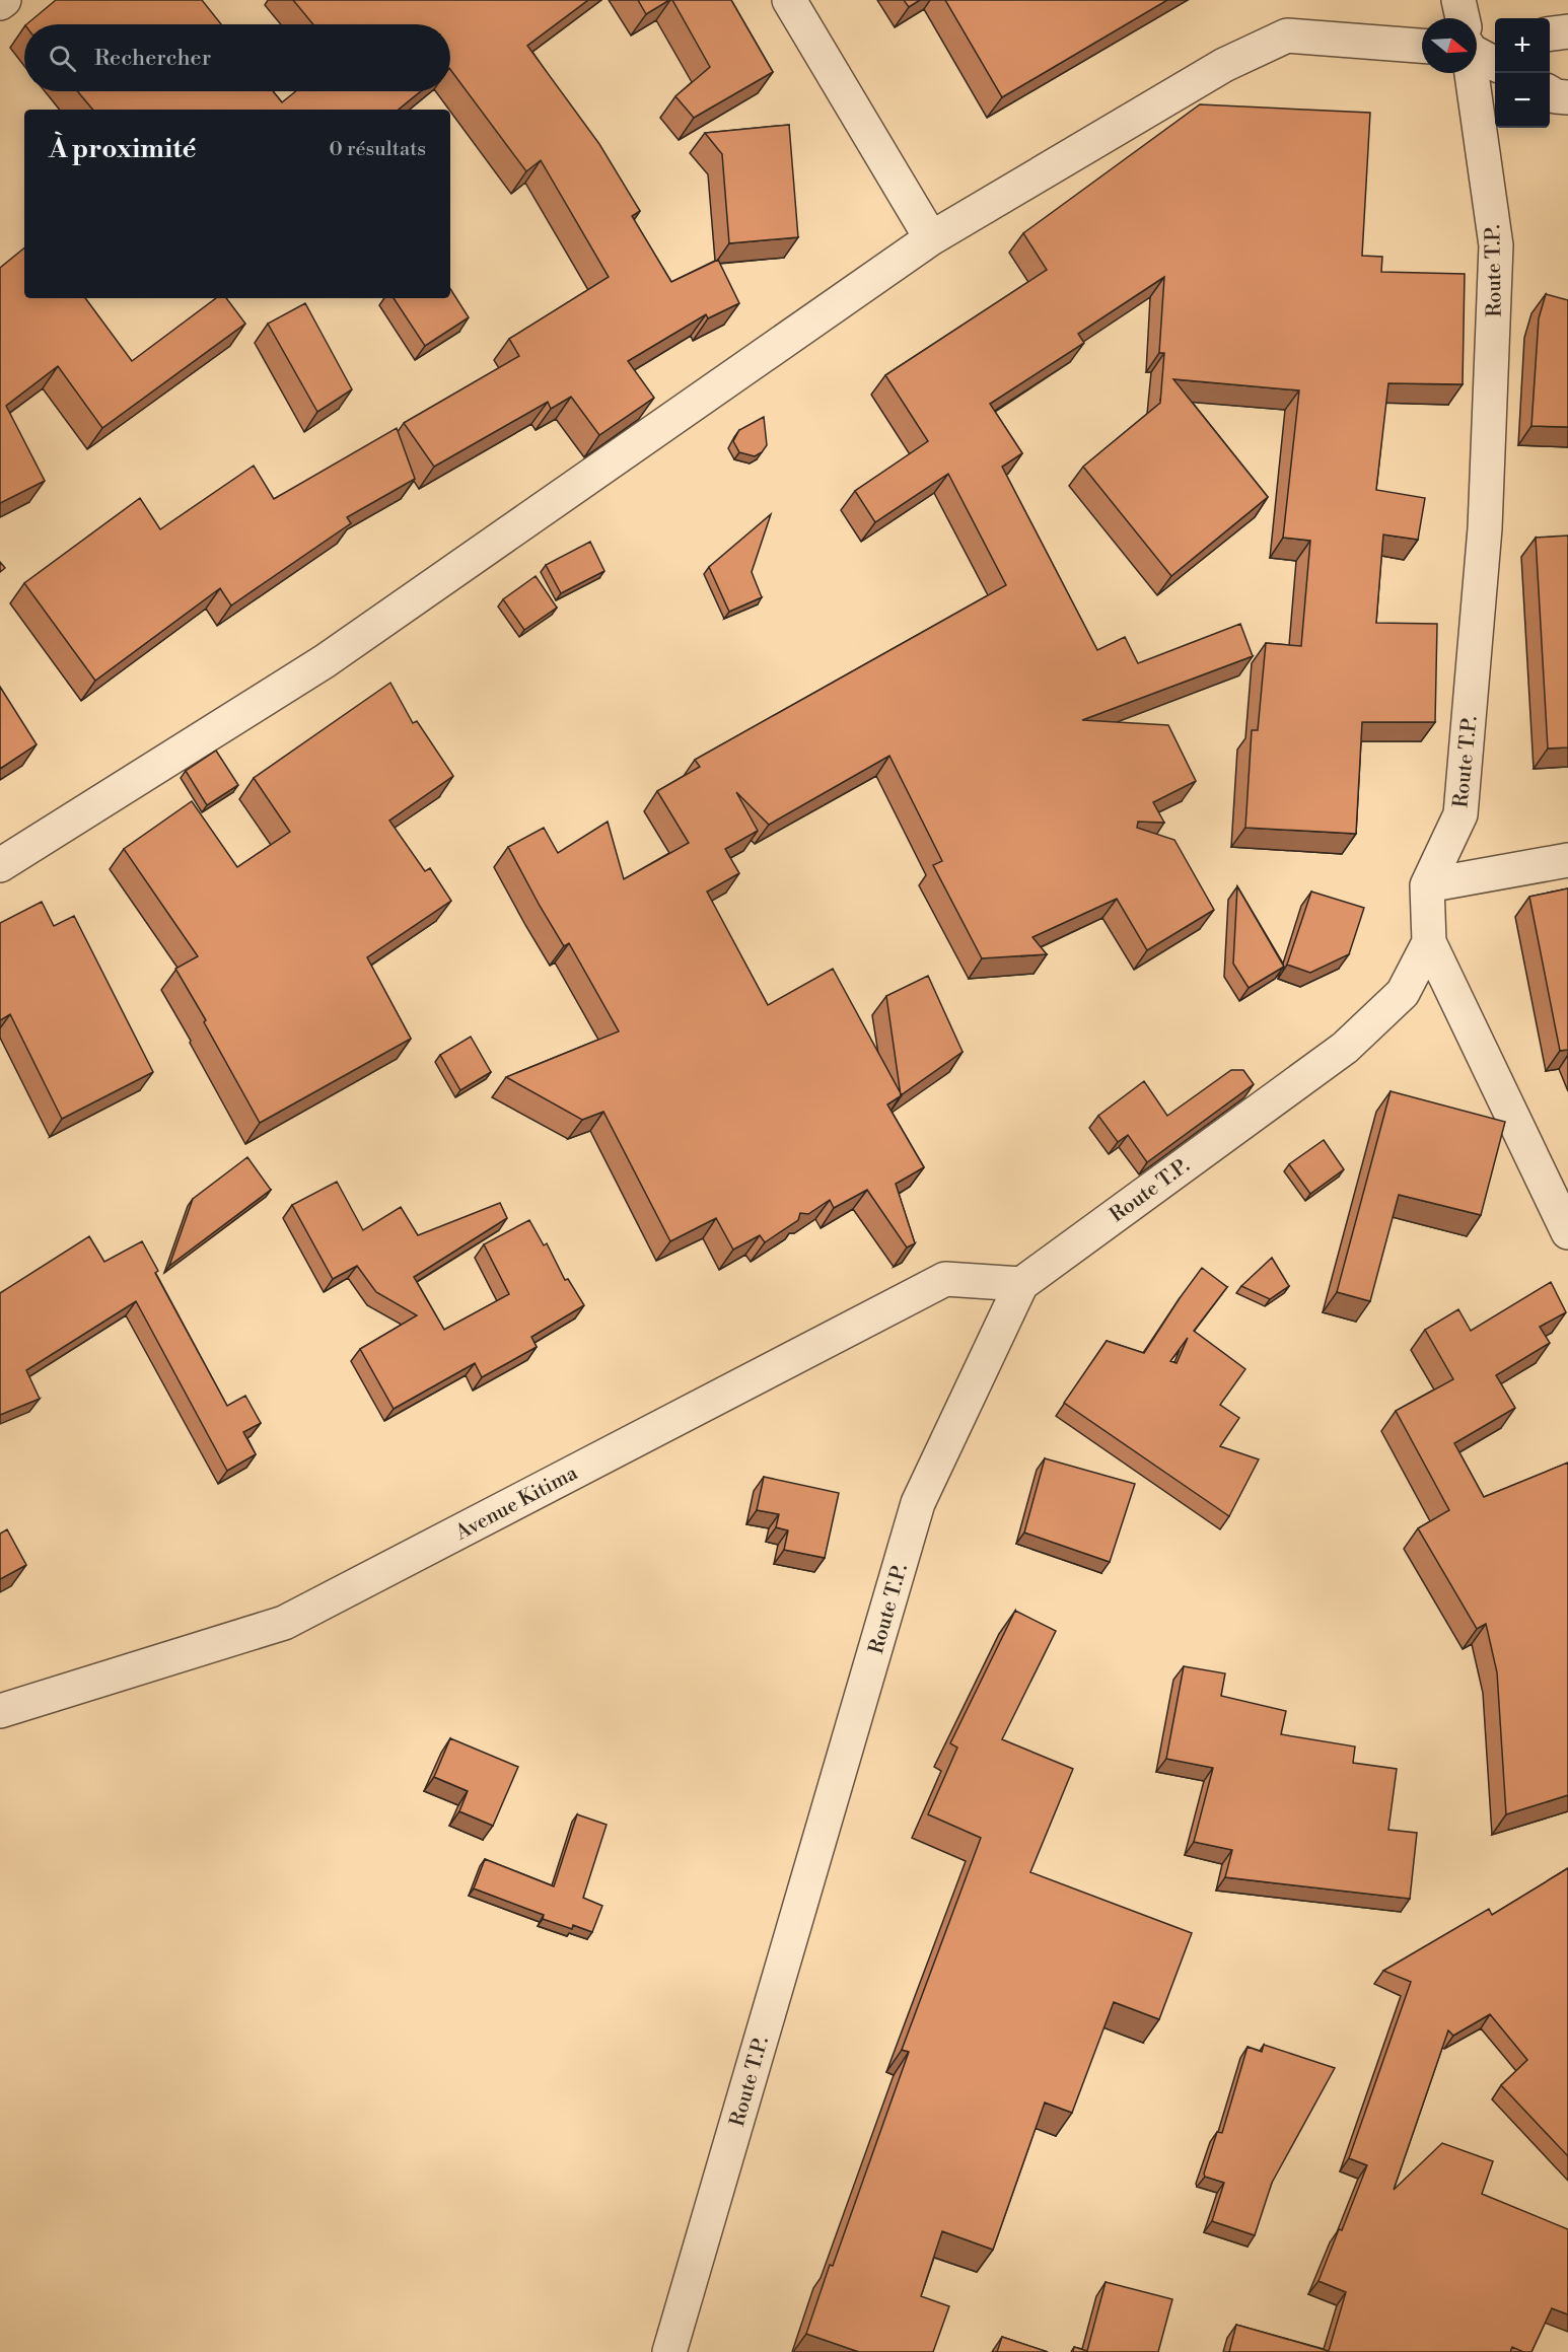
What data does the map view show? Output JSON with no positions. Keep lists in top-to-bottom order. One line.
{"streets":{"street":["Route T.P.","Avenue Kitima"]},"crossings":[["Route T.P.","Avenue Kitima"]],"north":"right","page":{"map_buttons":["+","−"],"search":"Rechercher","heading":["À proximité","0 résultats"]}}
